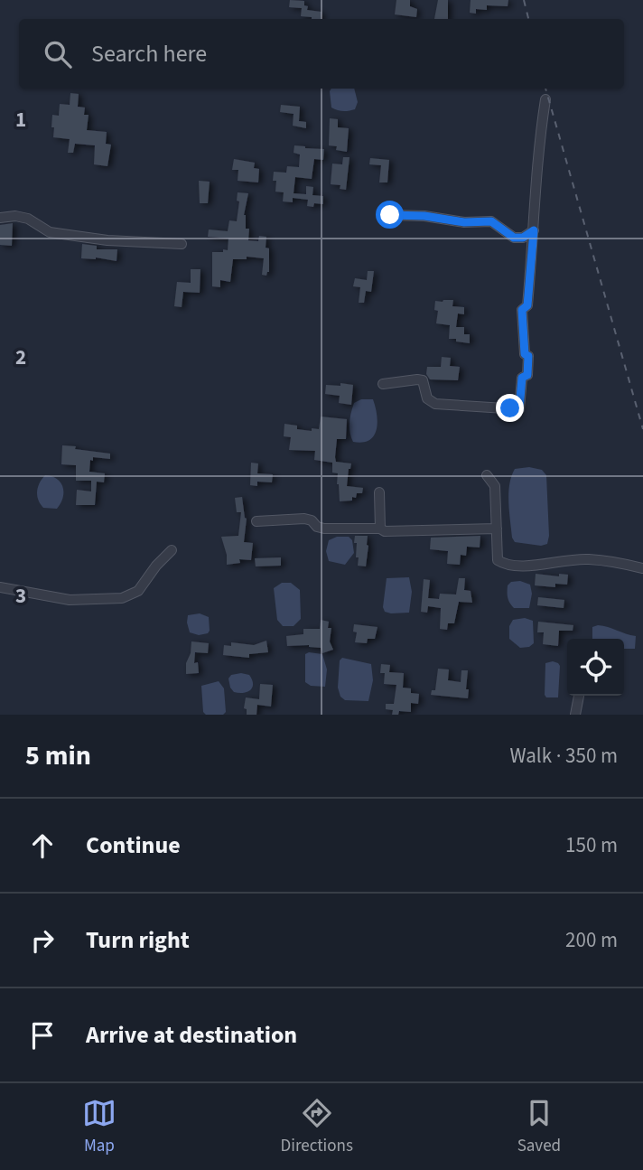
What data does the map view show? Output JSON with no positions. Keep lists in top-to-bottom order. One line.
{"page":{"search":"Search here","heading":["5 min","Walk · 350 m"],"list":[["Continue","150 m"],["Turn right","200 m"],"Arrive at destination"],"nav":["Map","Directions","Saved"]},"grid":{"rows":["1","2","3"]}}
